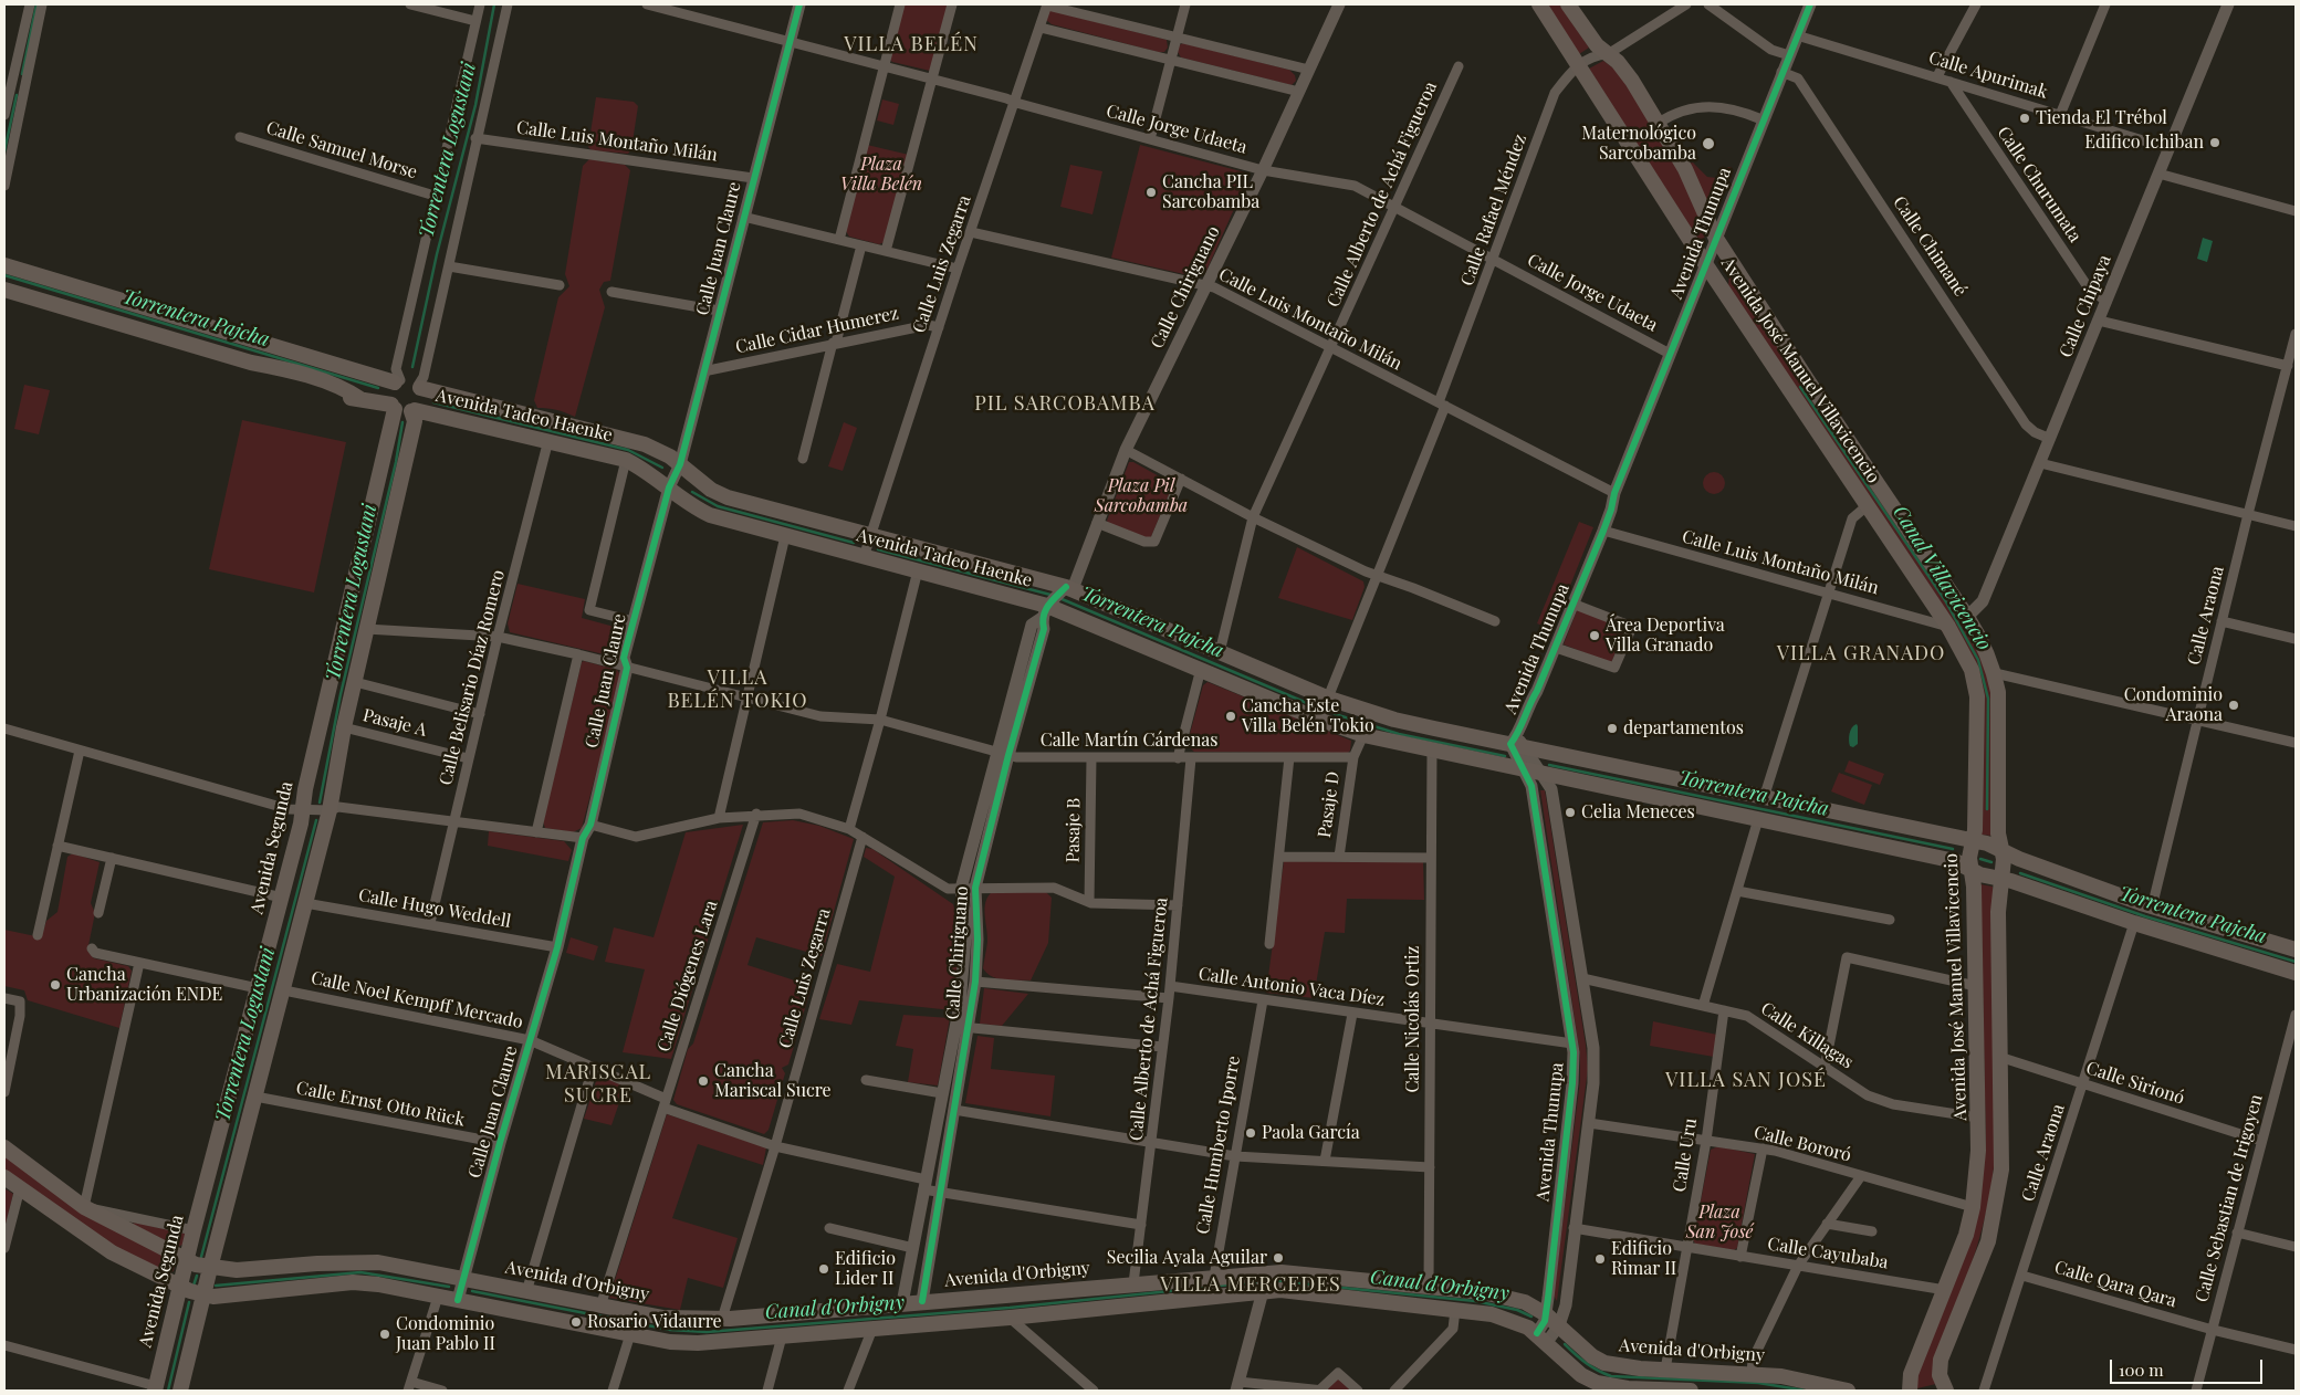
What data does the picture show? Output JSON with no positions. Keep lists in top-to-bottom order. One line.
{"streets":{"main road":["Avenida José Manuel Villavicencio","Avenida Tadeo Haenke","Avenida Segunda","Avenida d'Orbigny"],"street":["Calle Apurimak","Calle Jorge Udaeta","Calle Luis Montaño Milán","Calle Samuel Morse","Calle Churumata","Calle Alberto de Achá Figueroa","Calle Rafael Méndez","Avenida Thunupa","Calle Chimané","Calle Juan Claure","Calle Luis Zegarra","Calle Chiriguano","Calle Chipaya","Calle Cidar Humerez","Calle Araona","Calle Belisario Díaz Romero","Pasaje A","Calle Martín Cárdenas","Pasaje D","Pasaje B","Calle Hugo Weddell","Calle Diógenes Lara","Calle Antonio Vaca Díez","Calle Noel Kempff Mercado","Calle Nicolás Ortiz","Calle Killagas","Calle Sirionó","Calle Ernst Otto Rück","Calle Bororó","Calle Humberto Iporre","Calle Uru","Calle Sebastian de Irigoyen","Calle Cayubaba","Calle Qara Qara"]},"crossings":[["Calle Apurimak","Calle Churumata"],["Calle Apurimak","Avenida Thunupa"],["Calle Apurimak","Calle Chipaya"],["Calle Jorge Udaeta","Calle Alberto de Achá Figueroa"],["Calle Jorge Udaeta","Calle Rafael Méndez"],["Calle Jorge Udaeta","Avenida Thunupa"],["Calle Jorge Udaeta","Calle Juan Claure"],["Calle Jorge Udaeta","Calle Luis Zegarra"],["Calle Jorge Udaeta","Calle Chiriguano"],["Calle Luis Montaño Milán","Calle Alberto de Achá Figueroa"],["Calle Luis Montaño Milán","Calle Rafael Méndez"],["Calle Luis Montaño Milán","Avenida Thunupa"],["Calle Luis Montaño Milán","Calle Juan Claure"],["Calle Luis Montaño Milán","Calle Luis Zegarra"],["Calle Luis Montaño Milán","Calle Chiriguano"],["Calle Luis Montaño Milán","Avenida José Manuel Villavicencio"],["Calle Churumata","Calle Chipaya"],["Calle Alberto de Achá Figueroa","Avenida Tadeo Haenke"],["Calle Alberto de Achá Figueroa","Calle Martín Cárdenas"],["Calle Alberto de Achá Figueroa","Calle Antonio Vaca Díez"],["Calle Alberto de Achá Figueroa","Calle Noel Kempff Mercado"],["Calle Alberto de Achá Figueroa","Avenida d'Orbigny"],["Calle Rafael Méndez","Avenida José Manuel Villavicencio"],["Calle Rafael Méndez","Avenida Tadeo Haenke"],["Avenida Thunupa","Calle Chimané"],["Avenida Thunupa","Avenida José Manuel Villavicencio"],["Avenida Thunupa","Avenida Tadeo Haenke"],["Avenida Thunupa","Calle Antonio Vaca Díez"],["Avenida Thunupa","Calle Killagas"],["Avenida Thunupa","Calle Bororó"],["Avenida Thunupa","Calle Cayubaba"],["Avenida Thunupa","Avenida d'Orbigny"],["Calle Chimané","Calle Chipaya"],["Calle Juan Claure","Calle Cidar Humerez"],["Calle Juan Claure","Avenida Tadeo Haenke"],["Calle Juan Claure","Calle Martín Cárdenas"],["Calle Juan Claure","Calle Hugo Weddell"],["Calle Juan Claure","Calle Noel Kempff Mercado"],["Calle Juan Claure","Calle Ernst Otto Rück"],["Calle Juan Claure","Avenida d'Orbigny"],["Calle Luis Zegarra","Calle Cidar Humerez"],["Calle Luis Zegarra","Avenida Tadeo Haenke"],["Calle Luis Zegarra","Calle Noel Kempff Mercado"],["Calle Luis Zegarra","Avenida d'Orbigny"],["Calle Chiriguano","Avenida Tadeo Haenke"],["Calle Chiriguano","Calle Martín Cárdenas"],["Calle Chiriguano","Calle Noel Kempff Mercado"],["Calle Chiriguano","Avenida d'Orbigny"],["Calle Chipaya","Avenida José Manuel Villavicencio"],["Avenida José Manuel Villavicencio","Avenida Tadeo Haenke"],["Avenida José Manuel Villavicencio","Calle Killagas"],["Avenida José Manuel Villavicencio","Calle Sirionó"],["Avenida José Manuel Villavicencio","Calle Bororó"],["Avenida José Manuel Villavicencio","Calle Cayubaba"],["Avenida Tadeo Haenke","Calle Araona"],["Avenida Tadeo Haenke","Calle Belisario Díaz Romero"],["Avenida Tadeo Haenke","Avenida Segunda"],["Avenida Tadeo Haenke","Calle Nicolás Ortiz"],["Calle Araona","Calle Sirionó"],["Calle Araona","Calle Qara Qara"],["Calle Belisario Díaz Romero","Pasaje A"],["Calle Belisario Díaz Romero","Calle Martín Cárdenas"],["Calle Belisario Díaz Romero","Calle Hugo Weddell"],["Calle Martín Cárdenas","Pasaje D"],["Calle Martín Cárdenas","Pasaje B"],["Avenida Segunda","Avenida d'Orbigny"],["Calle Diógenes Lara","Calle Noel Kempff Mercado"],["Calle Diógenes Lara","Avenida d'Orbigny"],["Calle Antonio Vaca Díez","Calle Nicolás Ortiz"],["Calle Antonio Vaca Díez","Calle Humberto Iporre"],["Calle Nicolás Ortiz","Avenida d'Orbigny"],["Calle Killagas","Calle Uru"],["Calle Sirionó","Calle Sebastian de Irigoyen"],["Calle Bororó","Calle Uru"],["Calle Humberto Iporre","Avenida d'Orbigny"],["Calle Uru","Calle Cayubaba"],["Calle Uru","Avenida d'Orbigny"],["Calle Sebastian de Irigoyen","Calle Qara Qara"]],"districts":["VILLA BELÉN","PIL SARCOBAMBA","VILLA GRANADO","VILLA BELÉN TOKIO","MARISCAL SUCRE","VILLA SAN JOSÉ","VILLA MERCEDES"],"water":["Torrentera Logustani","Torrentera Pajcha","Canal Villavicencio","Canal d'Orbigny"],"parks":["Plaza Villa Belén","Plaza Pil Sarcobamba","Plaza San José"],"places":["Tienda El Trébol","Edifico Ichiban","Maternológico Sarcobamba","Cancha PIL Sarcobamba","Área Deportiva Villa Granado","Condominio Araona","Cancha Este Villa Belén Tokio","departamentos","Celia Meneces","Cancha Urbanización ENDE","Cancha Mariscal Sucre","Paola García","Secilia Ayala Aguilar","Edificio Rimar II","Edificio Lider II","Rosario Vidaurre","Condominio Juan Pablo II"],"scale_bar":"100 m"}
